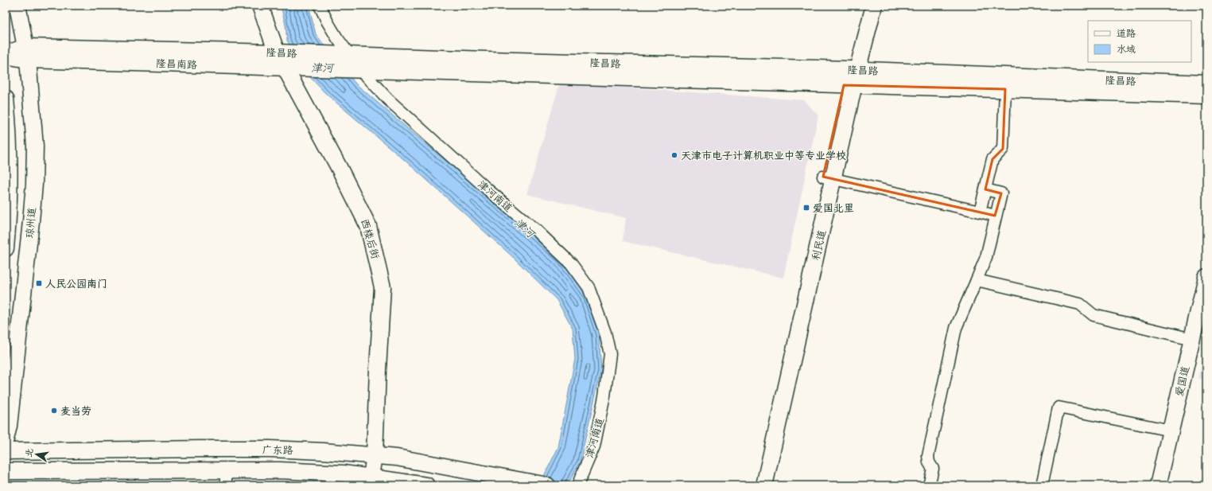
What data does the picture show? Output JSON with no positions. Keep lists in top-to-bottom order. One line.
{"streets":{"main road":["隆昌路","隆昌南路","琼州道","西楼后街","利民道","爱国道","广东路"],"street":["津河南道"]},"crossings":[["隆昌路","隆昌南路"],["隆昌路","津河南道"],["隆昌路","西楼后街"],["隆昌路","利民道"],["隆昌南路","琼州道"],["隆昌南路","西楼后街"],["西楼后街","广东路"]],"water":["津河"],"places":{"other":["天津市电子计算机职业中等专业学校","麦当劳"],"transit":["爱国北里","人民公园南门"]},"legend":["道路","水域"],"north":"left"}
